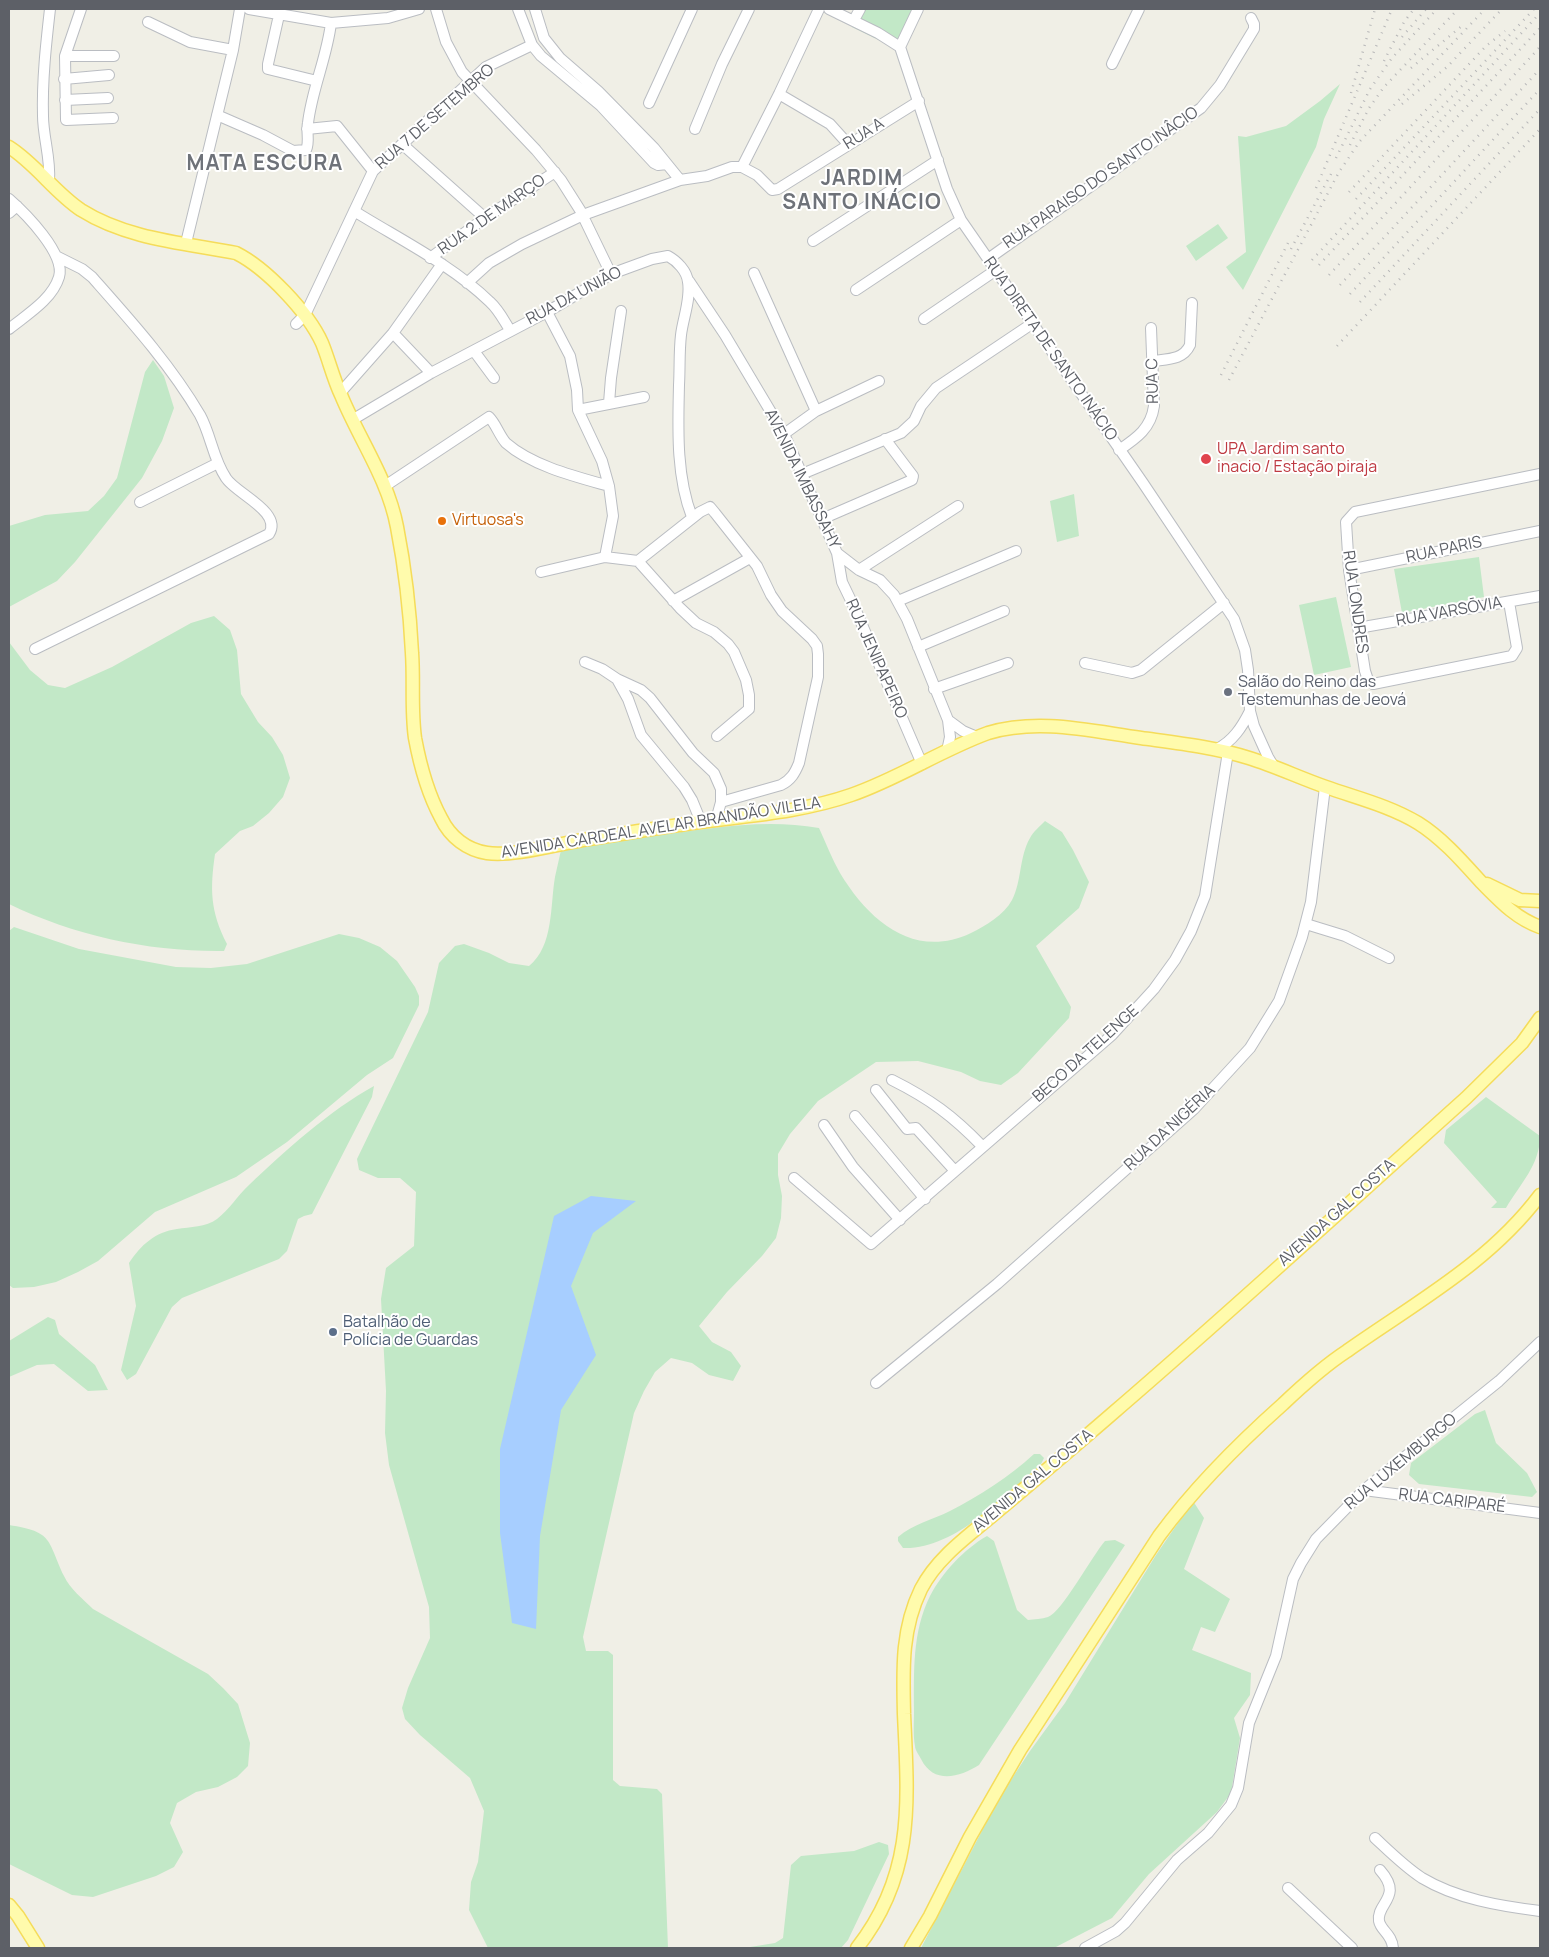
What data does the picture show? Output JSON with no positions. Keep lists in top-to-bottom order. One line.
{"streets":{"main road":["AVENIDA CARDEAL AVELAR BRANDÃO VILELA","AVENIDA GAL COSTA"],"street":["RUA 7 DE SETEMBRO","RUA A","RUA PARAISO DO SANTO INÂCIO","RUA 2 DE MARÇO","RUA DA UNIÃO","RUA DIRETA DE SANTO INÁCIO","RUA C","AVENIDA IMBASSAHY","RUA PARIS","RUA LONDRES","RUA VARSŌVIA","RUA JENIPAPEIRO","BECO DA TELENGE","RUA DA NIGÉRIA","RUA LUXEMBURGO","RUA CARIPARÉ"]},"crossings":[["RUA 7 DE SETEMBRO","AVENIDA CARDEAL AVELAR BRANDÃO VILELA"],["RUA A","RUA DIRETA DE SANTO INÁCIO"],["RUA PARAISO DO SANTO INÂCIO","RUA DIRETA DE SANTO INÁCIO"],["RUA 2 DE MARÇO","AVENIDA CARDEAL AVELAR BRANDÃO VILELA"],["RUA DA UNIÃO","AVENIDA IMBASSAHY"],["RUA DA UNIÃO","AVENIDA CARDEAL AVELAR BRANDÃO VILELA"],["RUA DIRETA DE SANTO INÁCIO","RUA C"],["RUA DIRETA DE SANTO INÁCIO","AVENIDA CARDEAL AVELAR BRANDÃO VILELA"],["AVENIDA IMBASSAHY","RUA JENIPAPEIRO"],["AVENIDA IMBASSAHY","AVENIDA CARDEAL AVELAR BRANDÃO VILELA"],["RUA PARIS","RUA LONDRES"],["RUA LONDRES","RUA VARSŌVIA"],["RUA JENIPAPEIRO","AVENIDA CARDEAL AVELAR BRANDÃO VILELA"],["AVENIDA CARDEAL AVELAR BRANDÃO VILELA","BECO DA TELENGE"],["AVENIDA CARDEAL AVELAR BRANDÃO VILELA","RUA DA NIGÉRIA"],["RUA LUXEMBURGO","RUA CARIPARÉ"]],"districts":["MATA ESCURA","JARDIM SANTO INÁCIO"],"places":["UPA Jardim santo inacio / Estação piraja","Virtuosa's","Salão do Reino das Testemunhas de Jeová","Batalhão de Polícia de Guardas"]}
